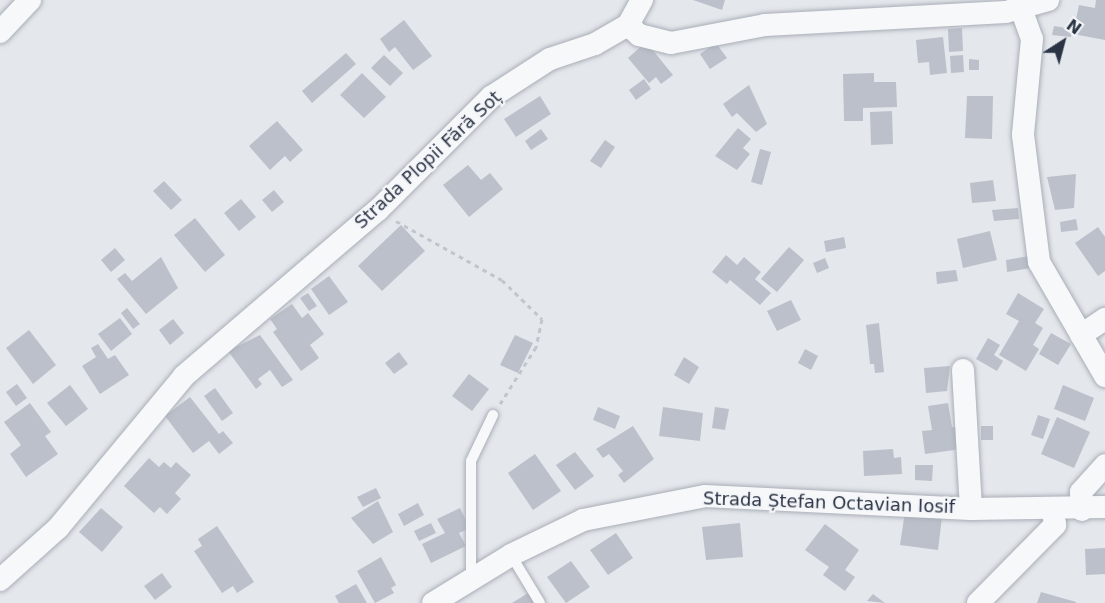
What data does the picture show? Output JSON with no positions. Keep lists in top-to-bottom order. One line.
{"streets":{"street":["Strada Plopii Fără Soț","Strada Ștefan Octavian Iosif"]},"north":"top right"}
